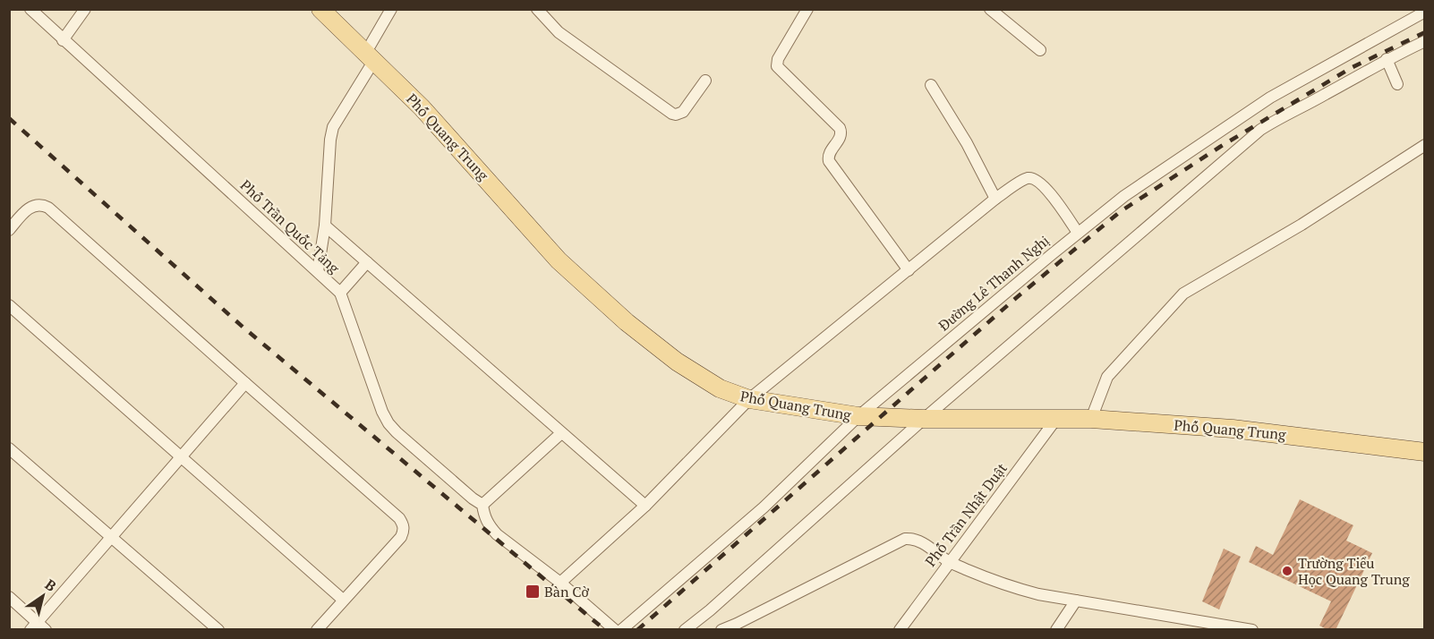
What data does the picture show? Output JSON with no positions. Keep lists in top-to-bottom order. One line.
{"streets":{"main road":["Phố Quang Trung"],"street":["Phố Trần Quốc Tảng","Đường Lê Thanh Nghị","Phố Trần Nhật Duật"]},"crossings":[["Phố Quang Trung","Đường Lê Thanh Nghị"],["Phố Quang Trung","Phố Trần Nhật Duật"]],"places":{"other":["Trường Tiểu Học Quang Trung"],"transit":["Bàn Cờ"]},"north":"top right"}
